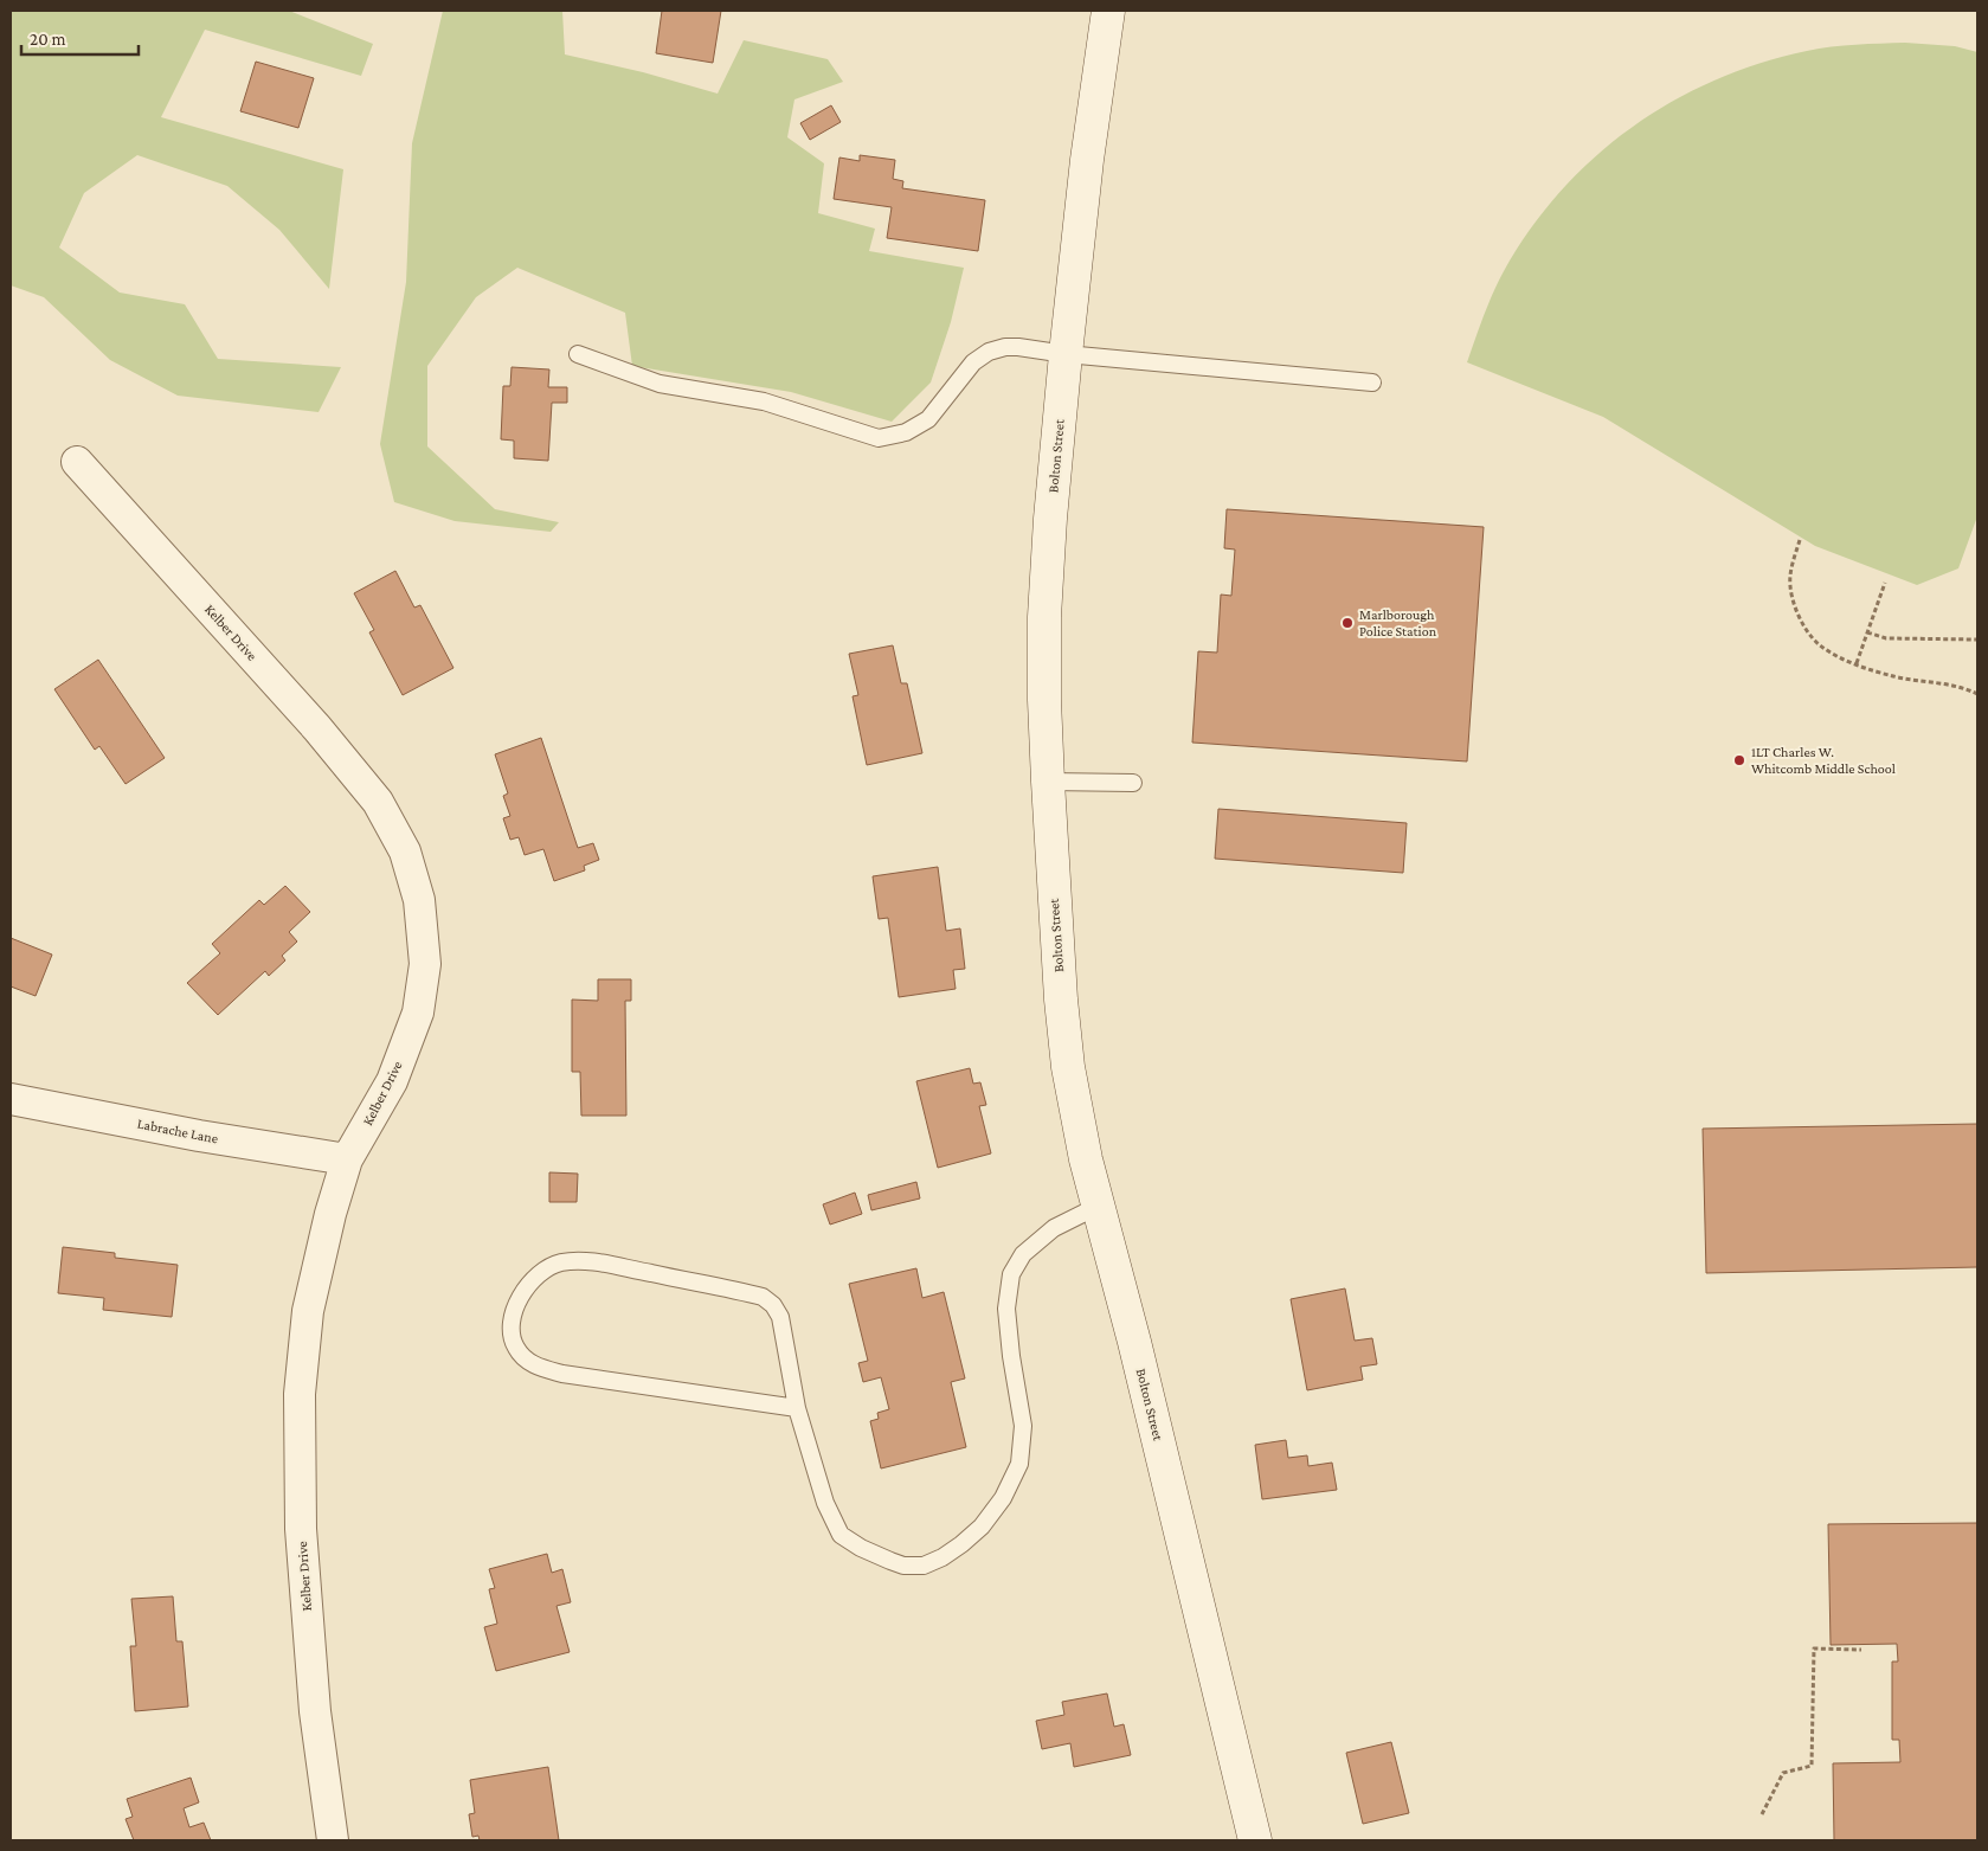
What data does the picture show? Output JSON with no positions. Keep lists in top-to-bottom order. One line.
{"streets":{"main road":["Bolton Street"],"street":["Kelber Drive","Labrache Lane"]},"crossings":[["Kelber Drive","Labrache Lane"]],"places":["Marlborough Police Station","1LT Charles W. Whitcomb Middle School"],"scale_bar":"20 m"}
